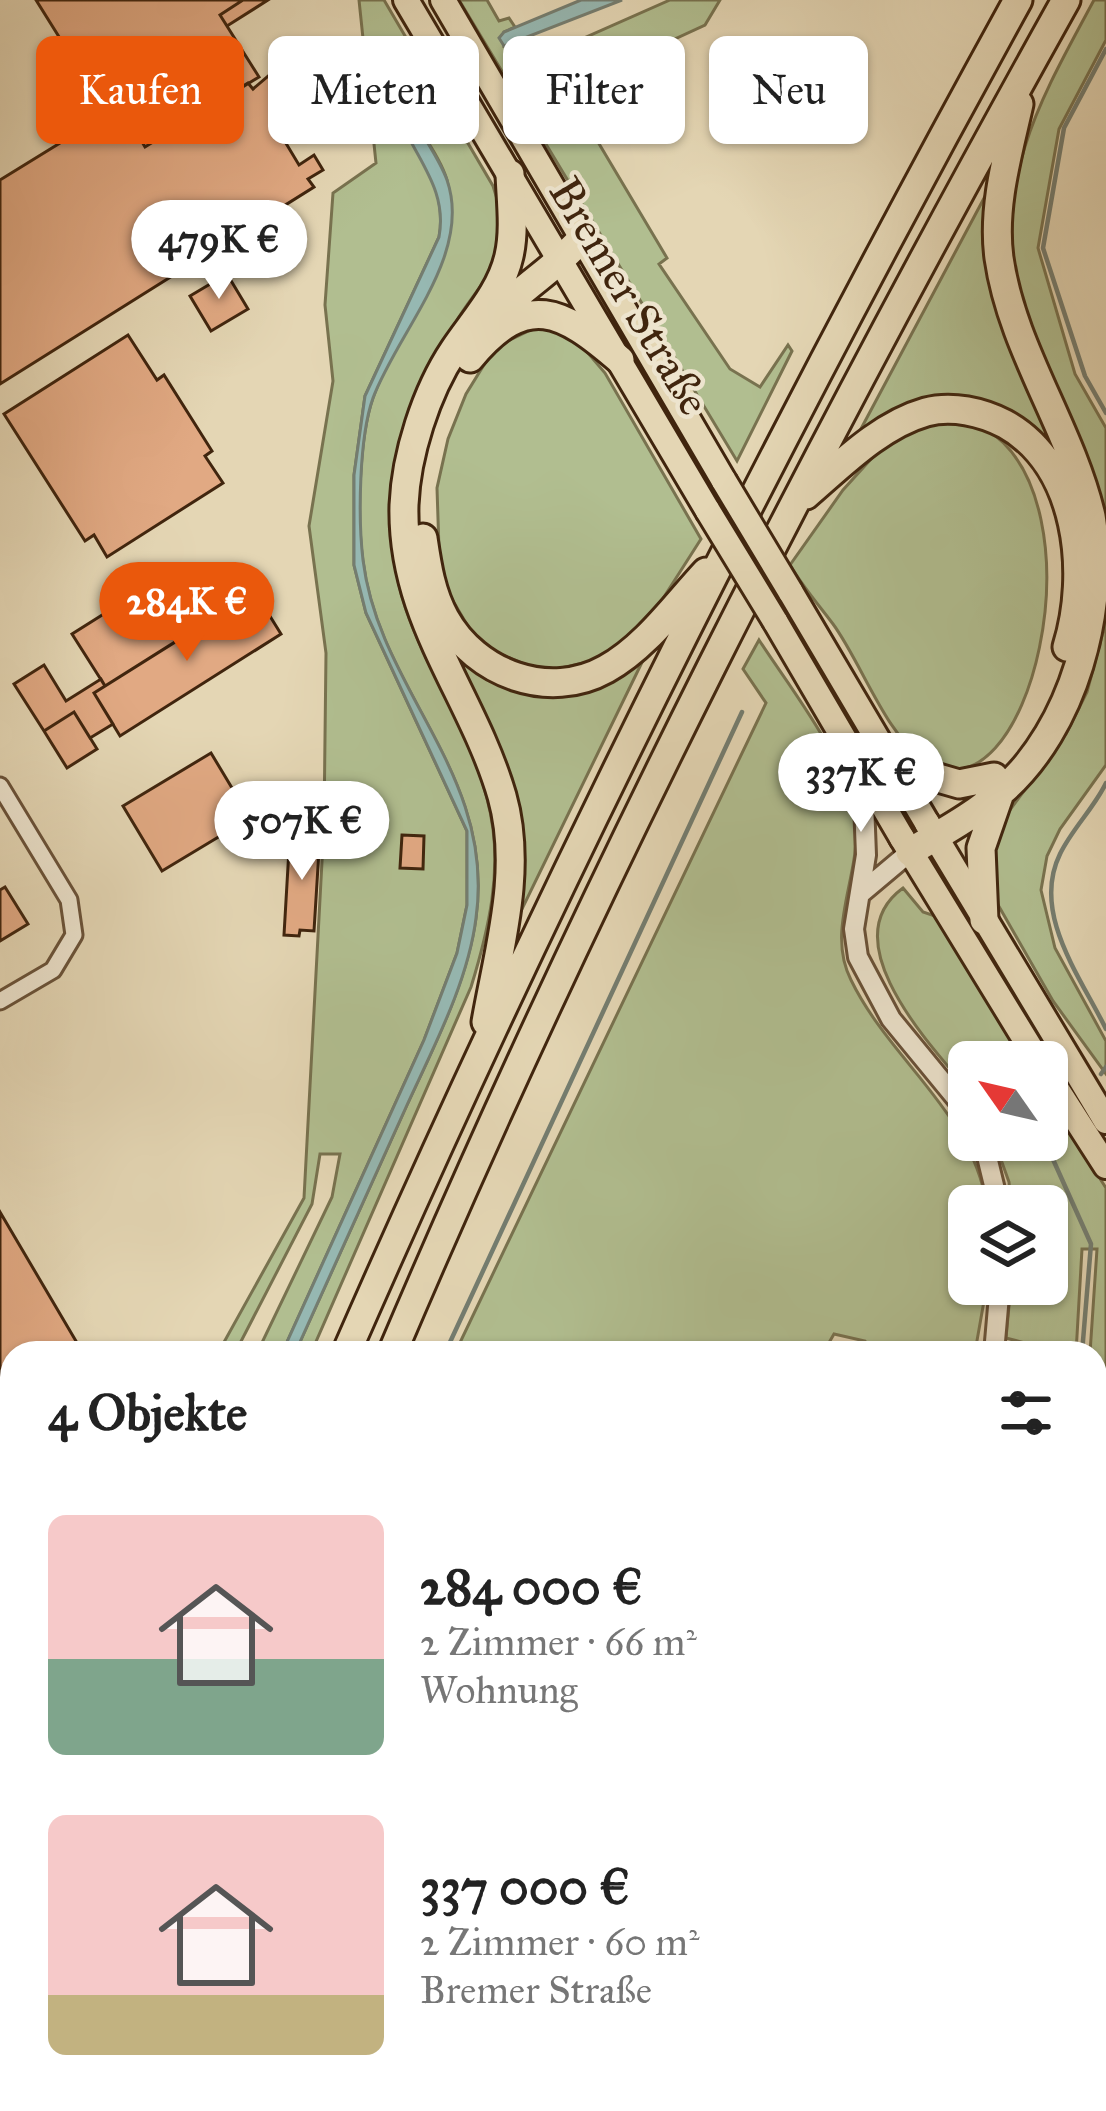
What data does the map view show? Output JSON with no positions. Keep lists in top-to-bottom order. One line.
{"streets":{"main road":["Bremer Straße"]},"north":"top left","page":{"chip":["Kaufen","Mieten","Filter","Neu"],"price":["479K €","284K €","337K €","507K €"],"heading":"4 Objekte","list":[{"name":"284 000 €","note":"2 Zimmer · 66 m² · Wohnung"},{"name":"337 000 €","note":"2 Zimmer · 60 m² · Bremer Straße"}]}}
